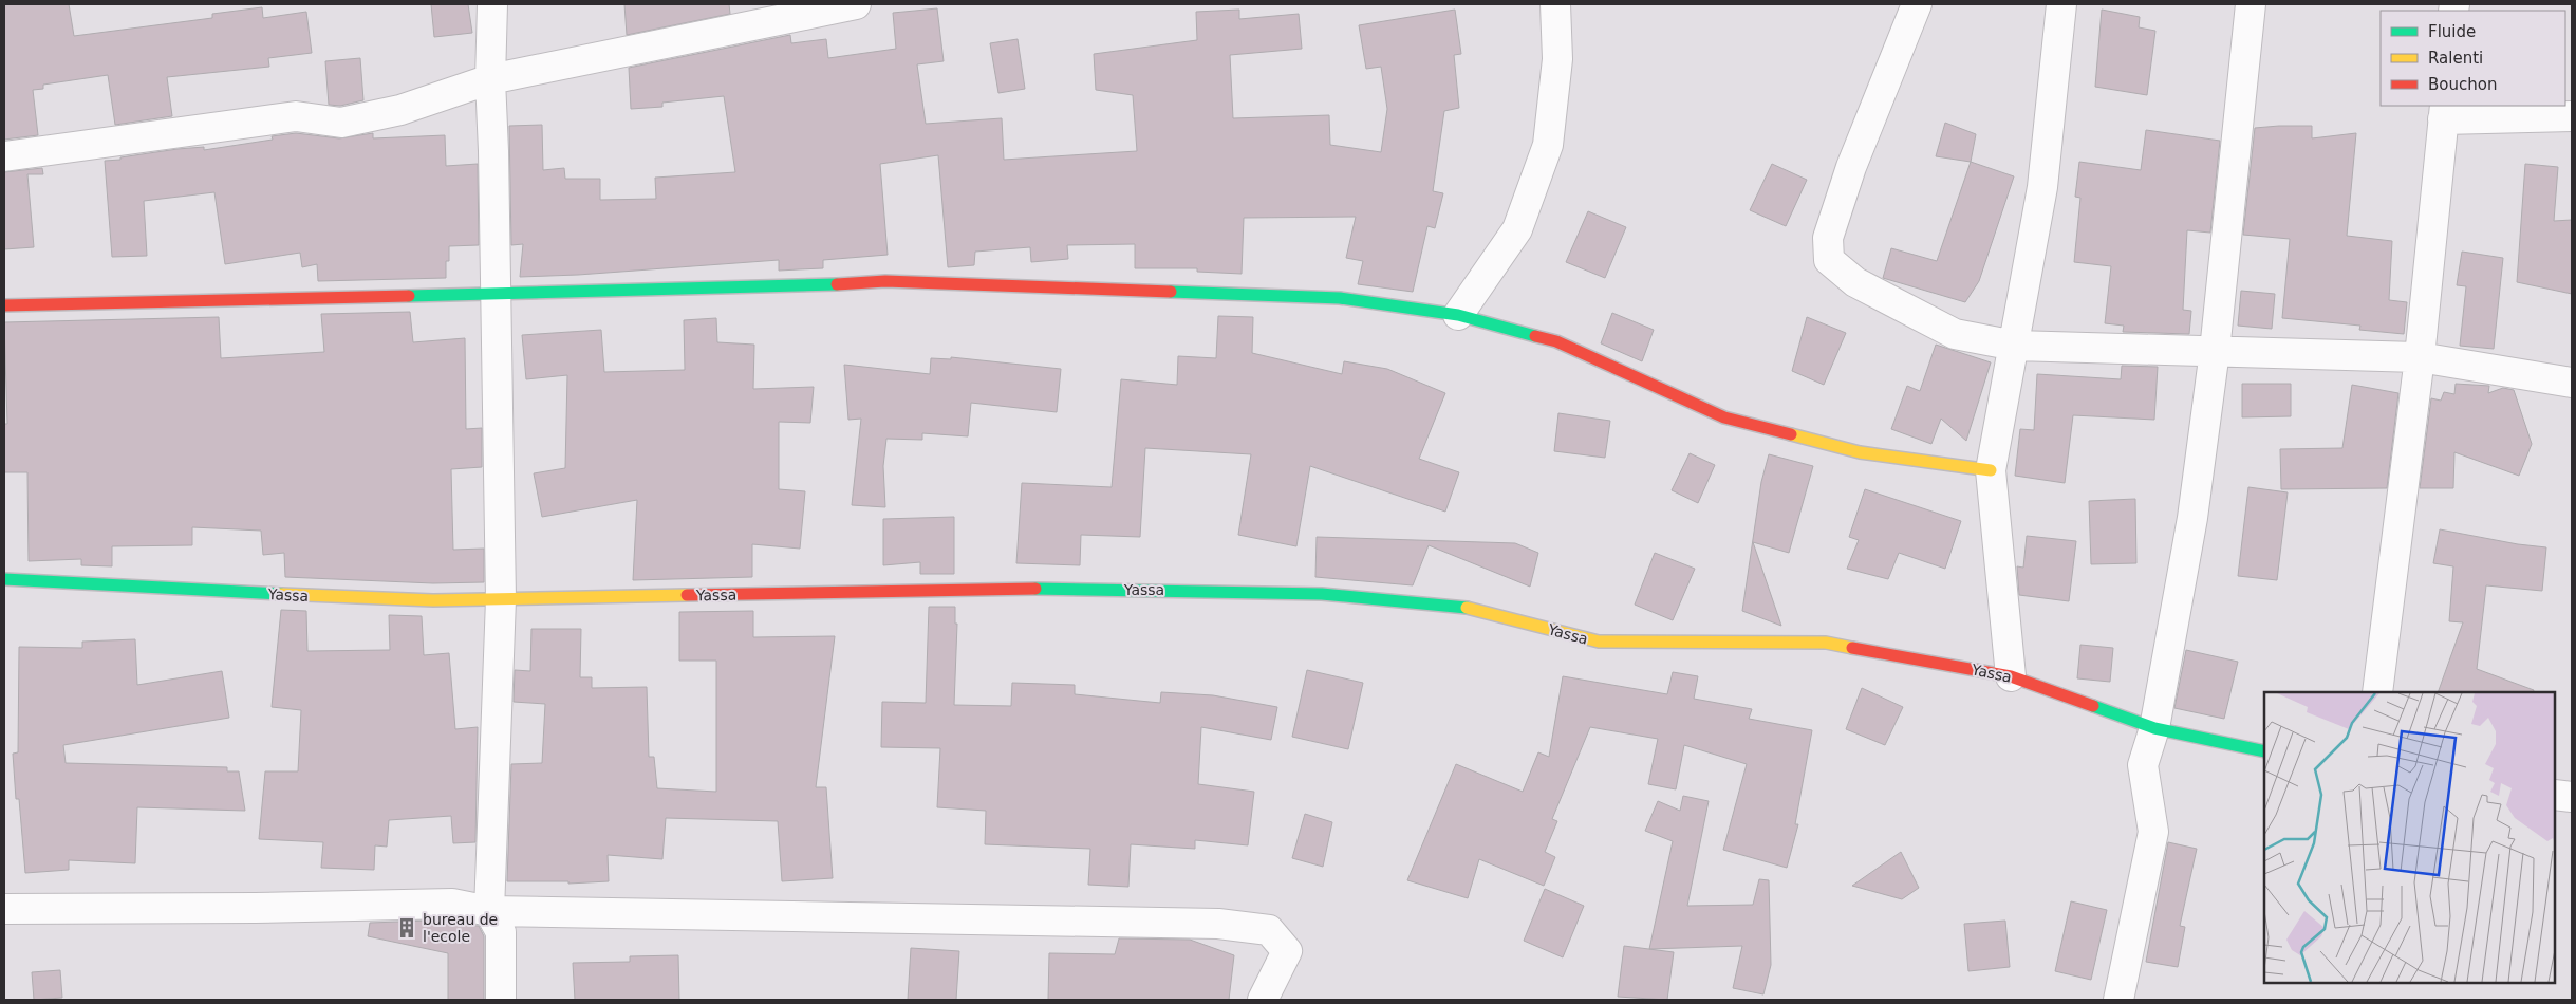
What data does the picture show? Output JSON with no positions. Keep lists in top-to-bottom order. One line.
{"streets":{"street":["Yassa"]},"places":{"building":["bureau de l'ecole"]},"legend":["Fluide","Ralenti","Bouchon"]}
